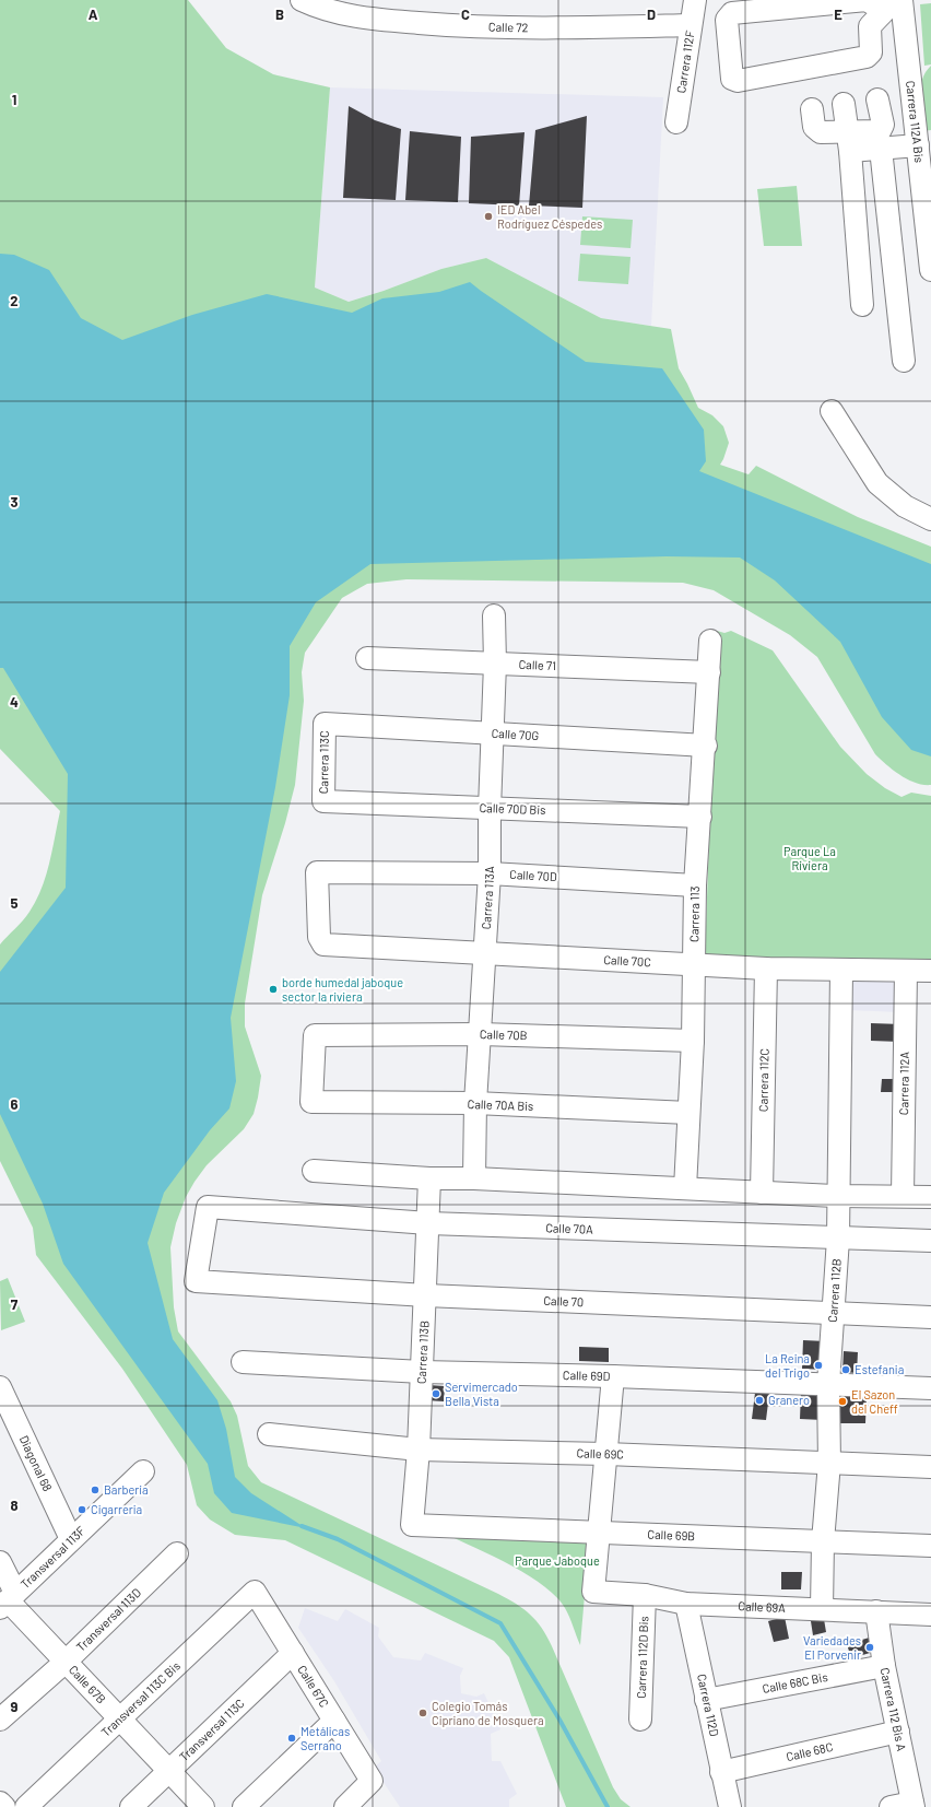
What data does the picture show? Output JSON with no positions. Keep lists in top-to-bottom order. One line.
{"streets":{"street":["Calle 72","Carrera 112F","Carrera 112A Bis","Calle 71","Calle 70G","Carrera 113C","Calle 70D Bis","Calle 70D","Carrera 113A","Carrera 113","Calle 70C","Calle 70B","Carrera 112C","Carrera 112A","Calle 70A Bis","Calle 70A","Carrera 112B","Calle 70","Carrera 113B","Calle 69D","Calle 69C","Diagonal 68","Calle 69B","Transversal 113F","Calle 69A","Transversal 113D","Carrera 112D Bis","Calle 68C Bis","Calle 67B","Calle 67C","Transversal 113C Bis","Carrera 112D","Carrera 112 Bis A","Transversal 113C","Calle 68C"]},"crossings":[["Calle 72","Carrera 112F"],["Calle 71","Carrera 113A"],["Calle 71","Carrera 113"],["Calle 70G","Carrera 113C"],["Calle 70G","Carrera 113A"],["Calle 70G","Carrera 113"],["Carrera 113C","Calle 70D Bis"],["Calle 70D Bis","Carrera 113A"],["Calle 70D Bis","Carrera 113"],["Calle 70D","Carrera 113A"],["Calle 70D","Carrera 113"],["Calle 70D","Calle 70C"],["Carrera 113A","Calle 70C"],["Carrera 113A","Calle 70B"],["Carrera 113A","Calle 70A Bis"],["Carrera 113","Calle 70C"],["Carrera 113","Calle 70B"],["Carrera 113","Calle 70A Bis"],["Calle 70C","Carrera 112C"],["Calle 70C","Carrera 112A"],["Calle 70C","Carrera 112B"],["Calle 70B","Calle 70A Bis"],["Calle 70A","Carrera 112B"],["Calle 70A","Calle 70"],["Calle 70A","Carrera 113B"],["Carrera 112B","Calle 70"],["Carrera 112B","Calle 69D"],["Carrera 112B","Calle 69C"],["Carrera 112B","Calle 69B"],["Carrera 112B","Calle 69A"],["Calle 70","Carrera 113B"],["Carrera 113B","Calle 69D"],["Carrera 113B","Calle 69C"],["Carrera 113B","Calle 69B"],["Diagonal 68","Transversal 113F"],["Calle 69B","Calle 69A"],["Transversal 113F","Calle 67B"],["Calle 69A","Carrera 112D Bis"],["Calle 69A","Carrera 112D"],["Calle 69A","Carrera 112 Bis A"],["Transversal 113D","Calle 67B"],["Calle 68C Bis","Carrera 112D"],["Calle 68C Bis","Carrera 112 Bis A"],["Calle 67B","Transversal 113C Bis"],["Calle 67B","Transversal 113C"],["Calle 67C","Transversal 113C Bis"],["Calle 67C","Transversal 113C"],["Carrera 112D","Calle 68C"],["Carrera 112 Bis A","Calle 68C"]],"parks":["Parque La Riviera","Parque Jaboque"],"places":["IED Abel Rodríguez Céspedes","borde humedal jaboque sector la riviera","La Reina del Trigo","Estefania","Servimercado Bella Vista","Granero","El Sazon del Cheff","Barberia","Cigarreria","Variedades El Porvenir","Colegio Tomás Cipriano de Mosquera","Metálicas Serrano"],"grid":{"columns":["A","B","C","D","E"],"rows":["1","2","3","4","5","6","7","8","9"]}}
